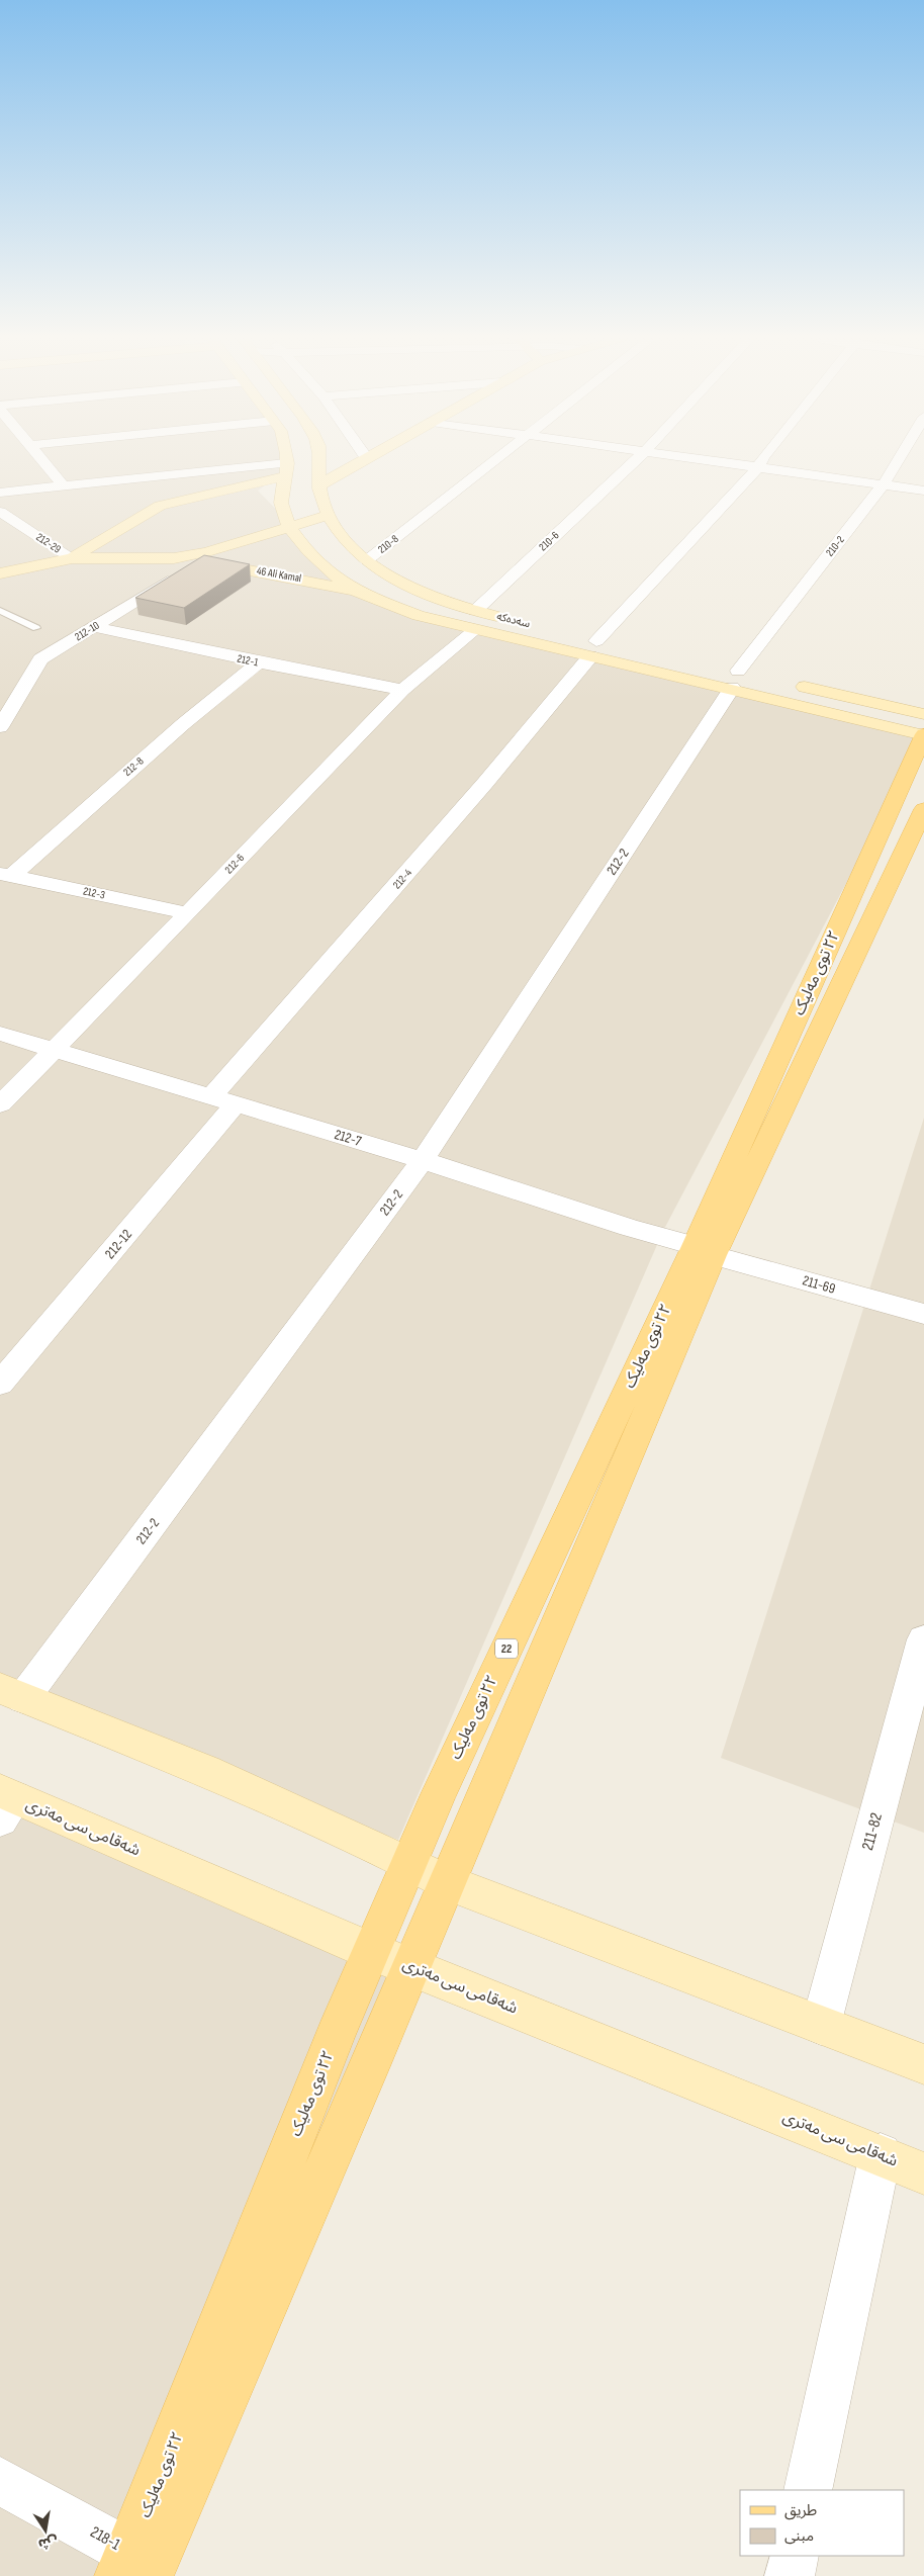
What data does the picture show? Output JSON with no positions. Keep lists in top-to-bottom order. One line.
{"streets":{"main road":["46 Ali Kamal","سەدەکە","٢٢ توی مەلیک","22","شەقامی سی مەتری"],"street":["210-6","212-29","210-8","210-2","212-10","212-1","212-8","212-2","212-6","212-4","212-3","212-7","212-12","211-69","211-82","218-1"]},"crossings":[["210-6","سەدەکە"],["210-6","212-6"],["212-29","46 Ali Kamal"],["210-8","سەدەکە"],["210-2","212-2"],["46 Ali Kamal","سەدەکە"],["46 Ali Kamal","212-10"],["سەدەکە","212-6"],["212-10","212-1"],["212-1","212-8"],["212-1","212-6"],["212-8","212-3"],["212-2","212-7"],["212-6","212-3"],["212-6","212-7"],["212-4","212-7"],["212-4","212-12"],["٢٢ توی مەلیک","212-7"],["٢٢ توی مەلیک","211-69"],["٢٢ توی مەلیک","شەقامی سی مەتری"],["٢٢ توی مەلیک","218-1"],["212-7","212-12"],["212-7","211-69"]],"legend":["طريق","مبنى"],"north":"bottom"}
